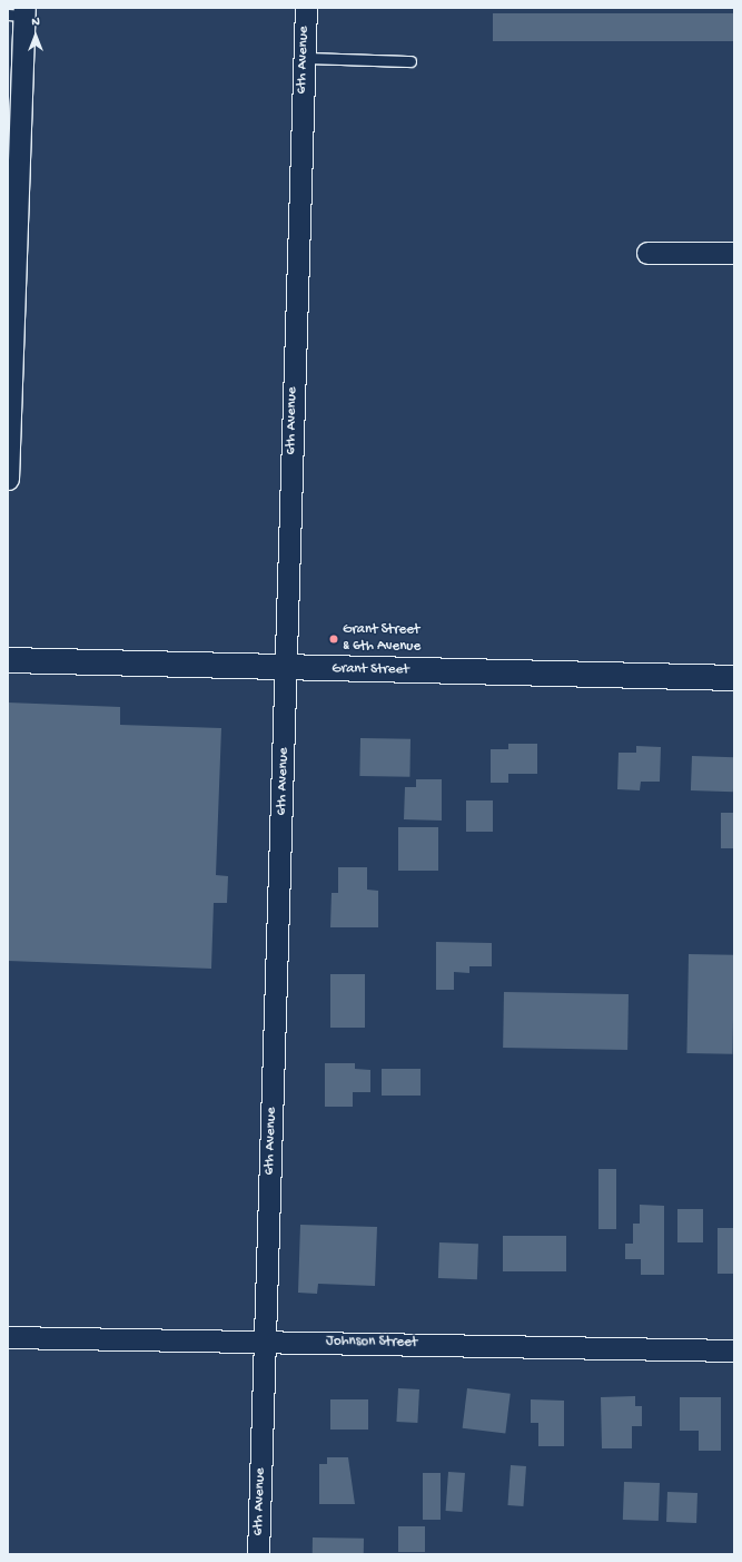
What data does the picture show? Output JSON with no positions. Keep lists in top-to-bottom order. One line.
{"streets":{"street":["6th Avenue","Grant Street","Johnson Street"]},"crossings":[["6th Avenue","Grant Street"],["6th Avenue","Johnson Street"]],"places":["Grant Street & 6th Avenue"],"north":"top"}
